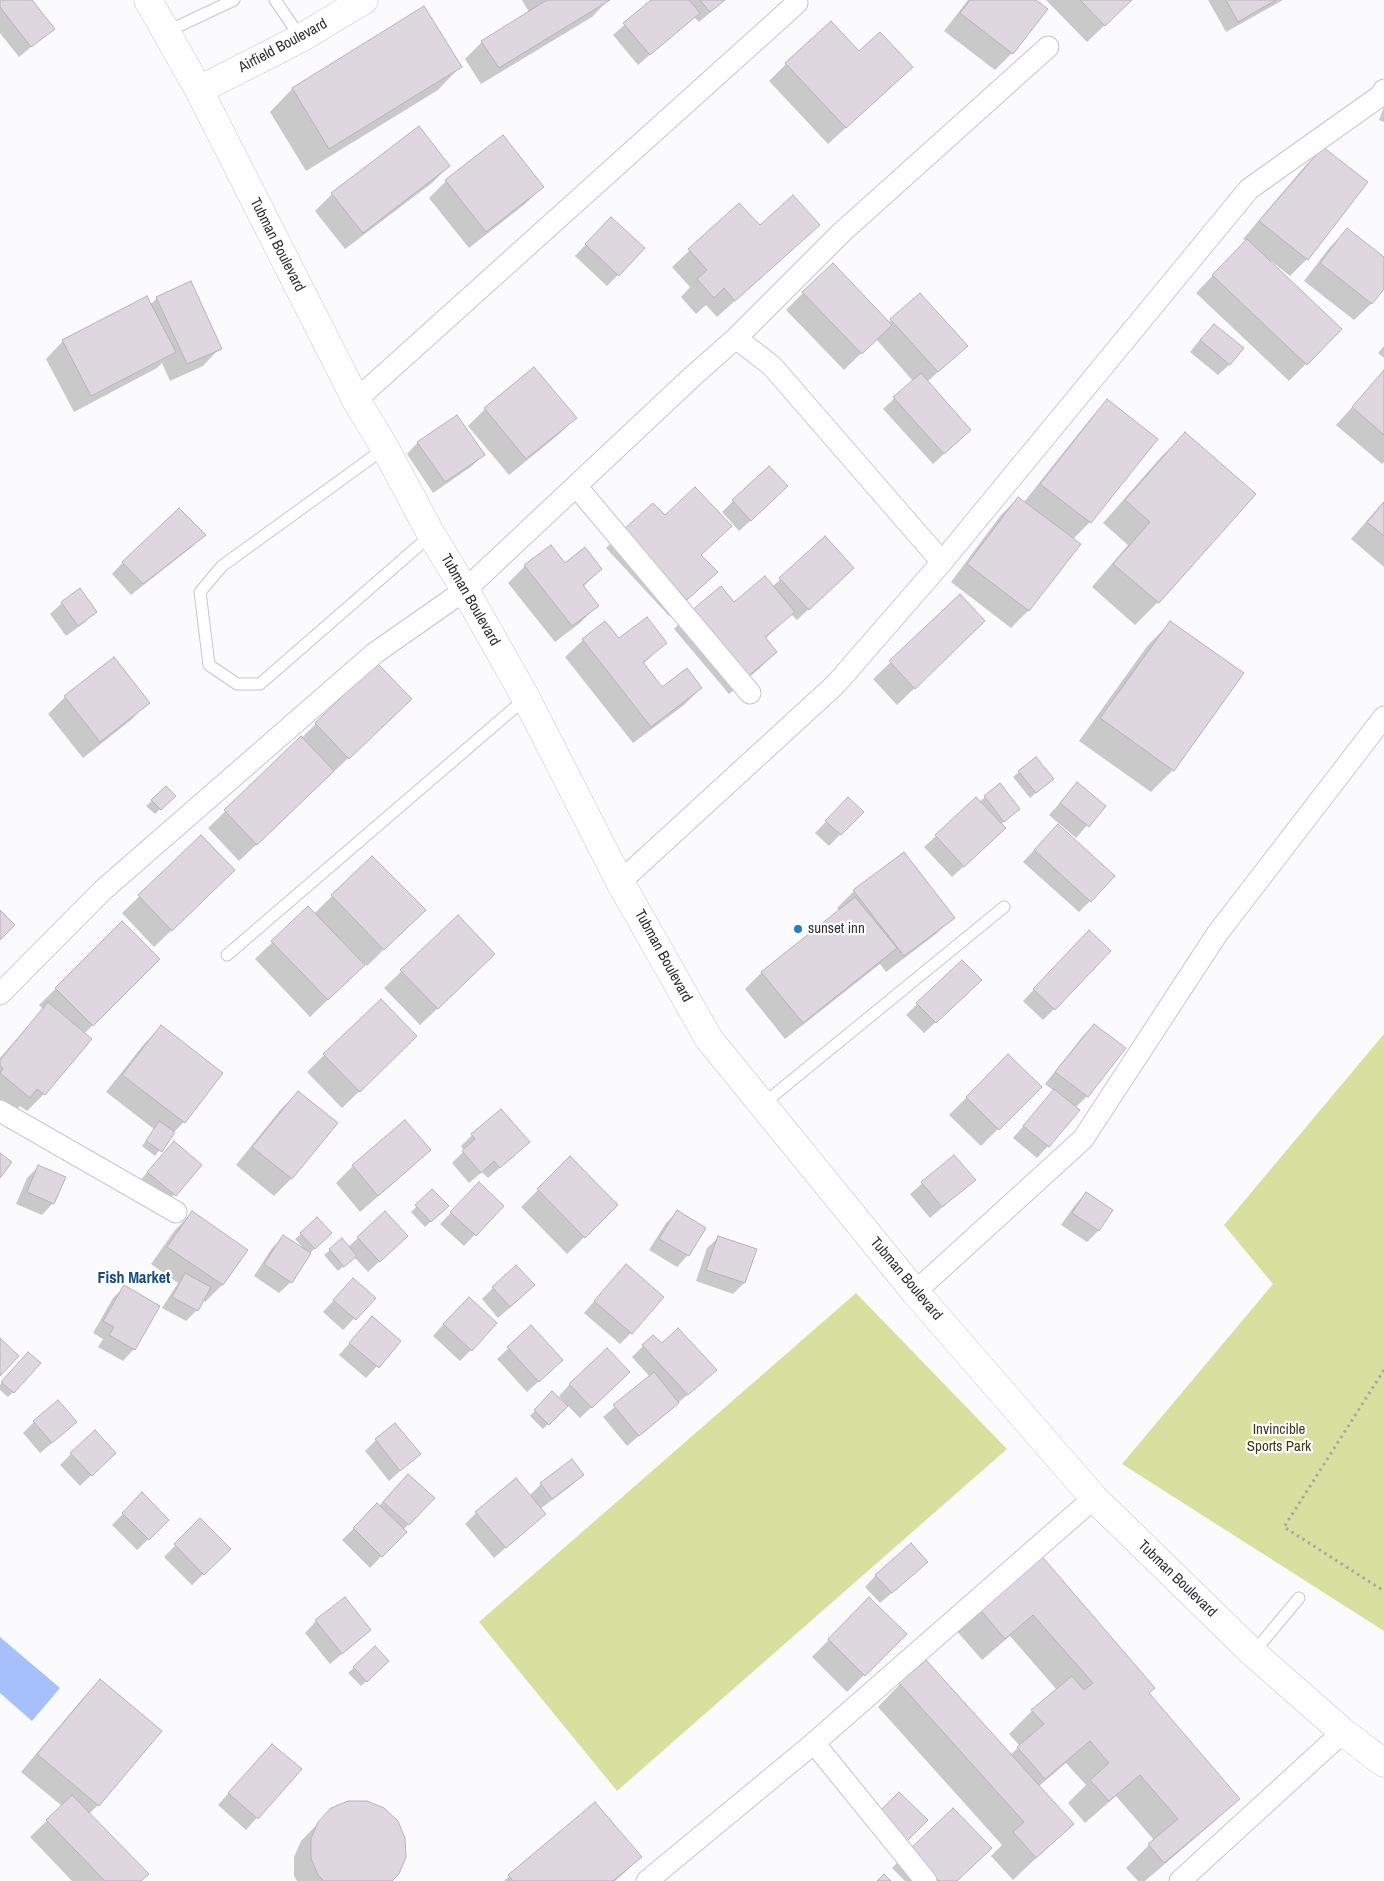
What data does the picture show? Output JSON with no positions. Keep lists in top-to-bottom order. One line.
{"streets":{"main road":["Airfield Boulevard","Tubman Boulevard"]},"crossings":[["Airfield Boulevard","Tubman Boulevard"]],"districts":["Fish Market"],"parks":["Invincible Sports Park"],"places":["sunset inn"]}
